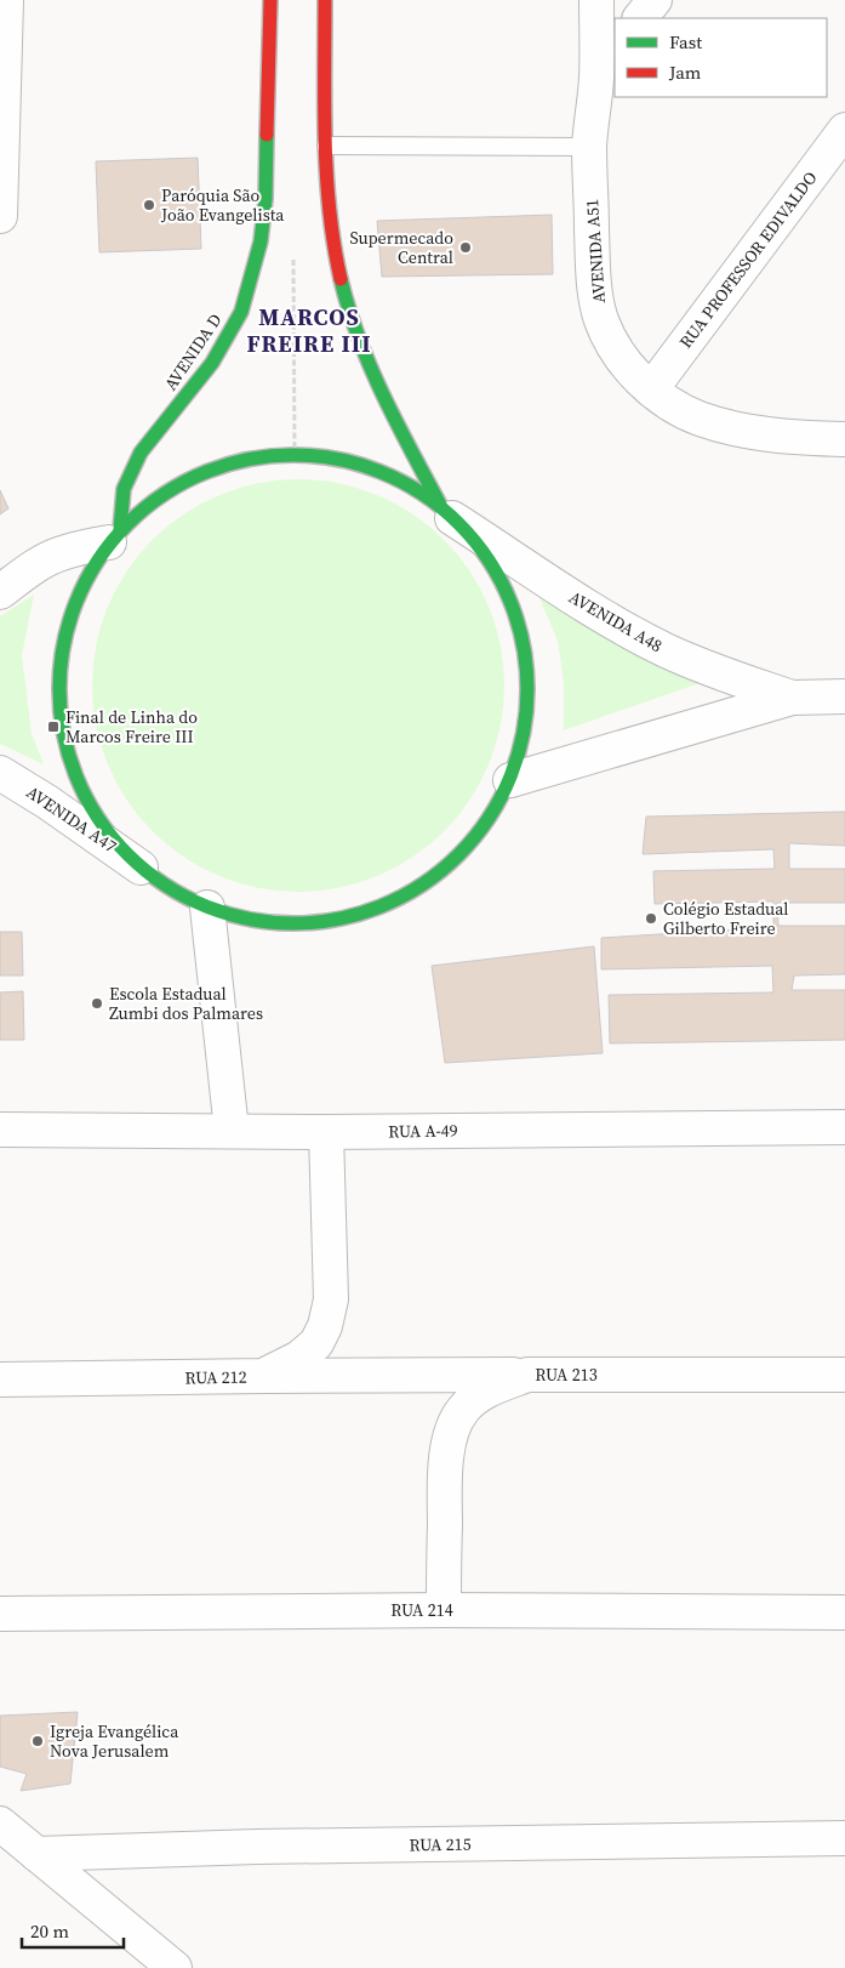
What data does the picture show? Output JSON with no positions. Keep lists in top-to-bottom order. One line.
{"streets":{"street":["AVENIDA A51","RUA PROFESSOR EDIVALDO","AVENIDA D","AVENIDA A48","AVENIDA A47","RUA A-49","RUA 213","RUA 212","RUA 214","RUA 215"]},"crossings":[["AVENIDA A51","RUA PROFESSOR EDIVALDO"],["RUA A-49","RUA 212"],["RUA 213","RUA 214"]],"districts":["MARCOS FREIRE III"],"places":{"other":["Paróquia São João Evangelista","Supermecado Central","Colégio Estadual Gilberto Freire","Escola Estadual Zumbi dos Palmares","Igreja Evangélica Nova Jerusalem"],"transit":["Final de Linha do Marcos Freire III"]},"legend":["Fast","Jam"],"scale_bar":"20 m"}
